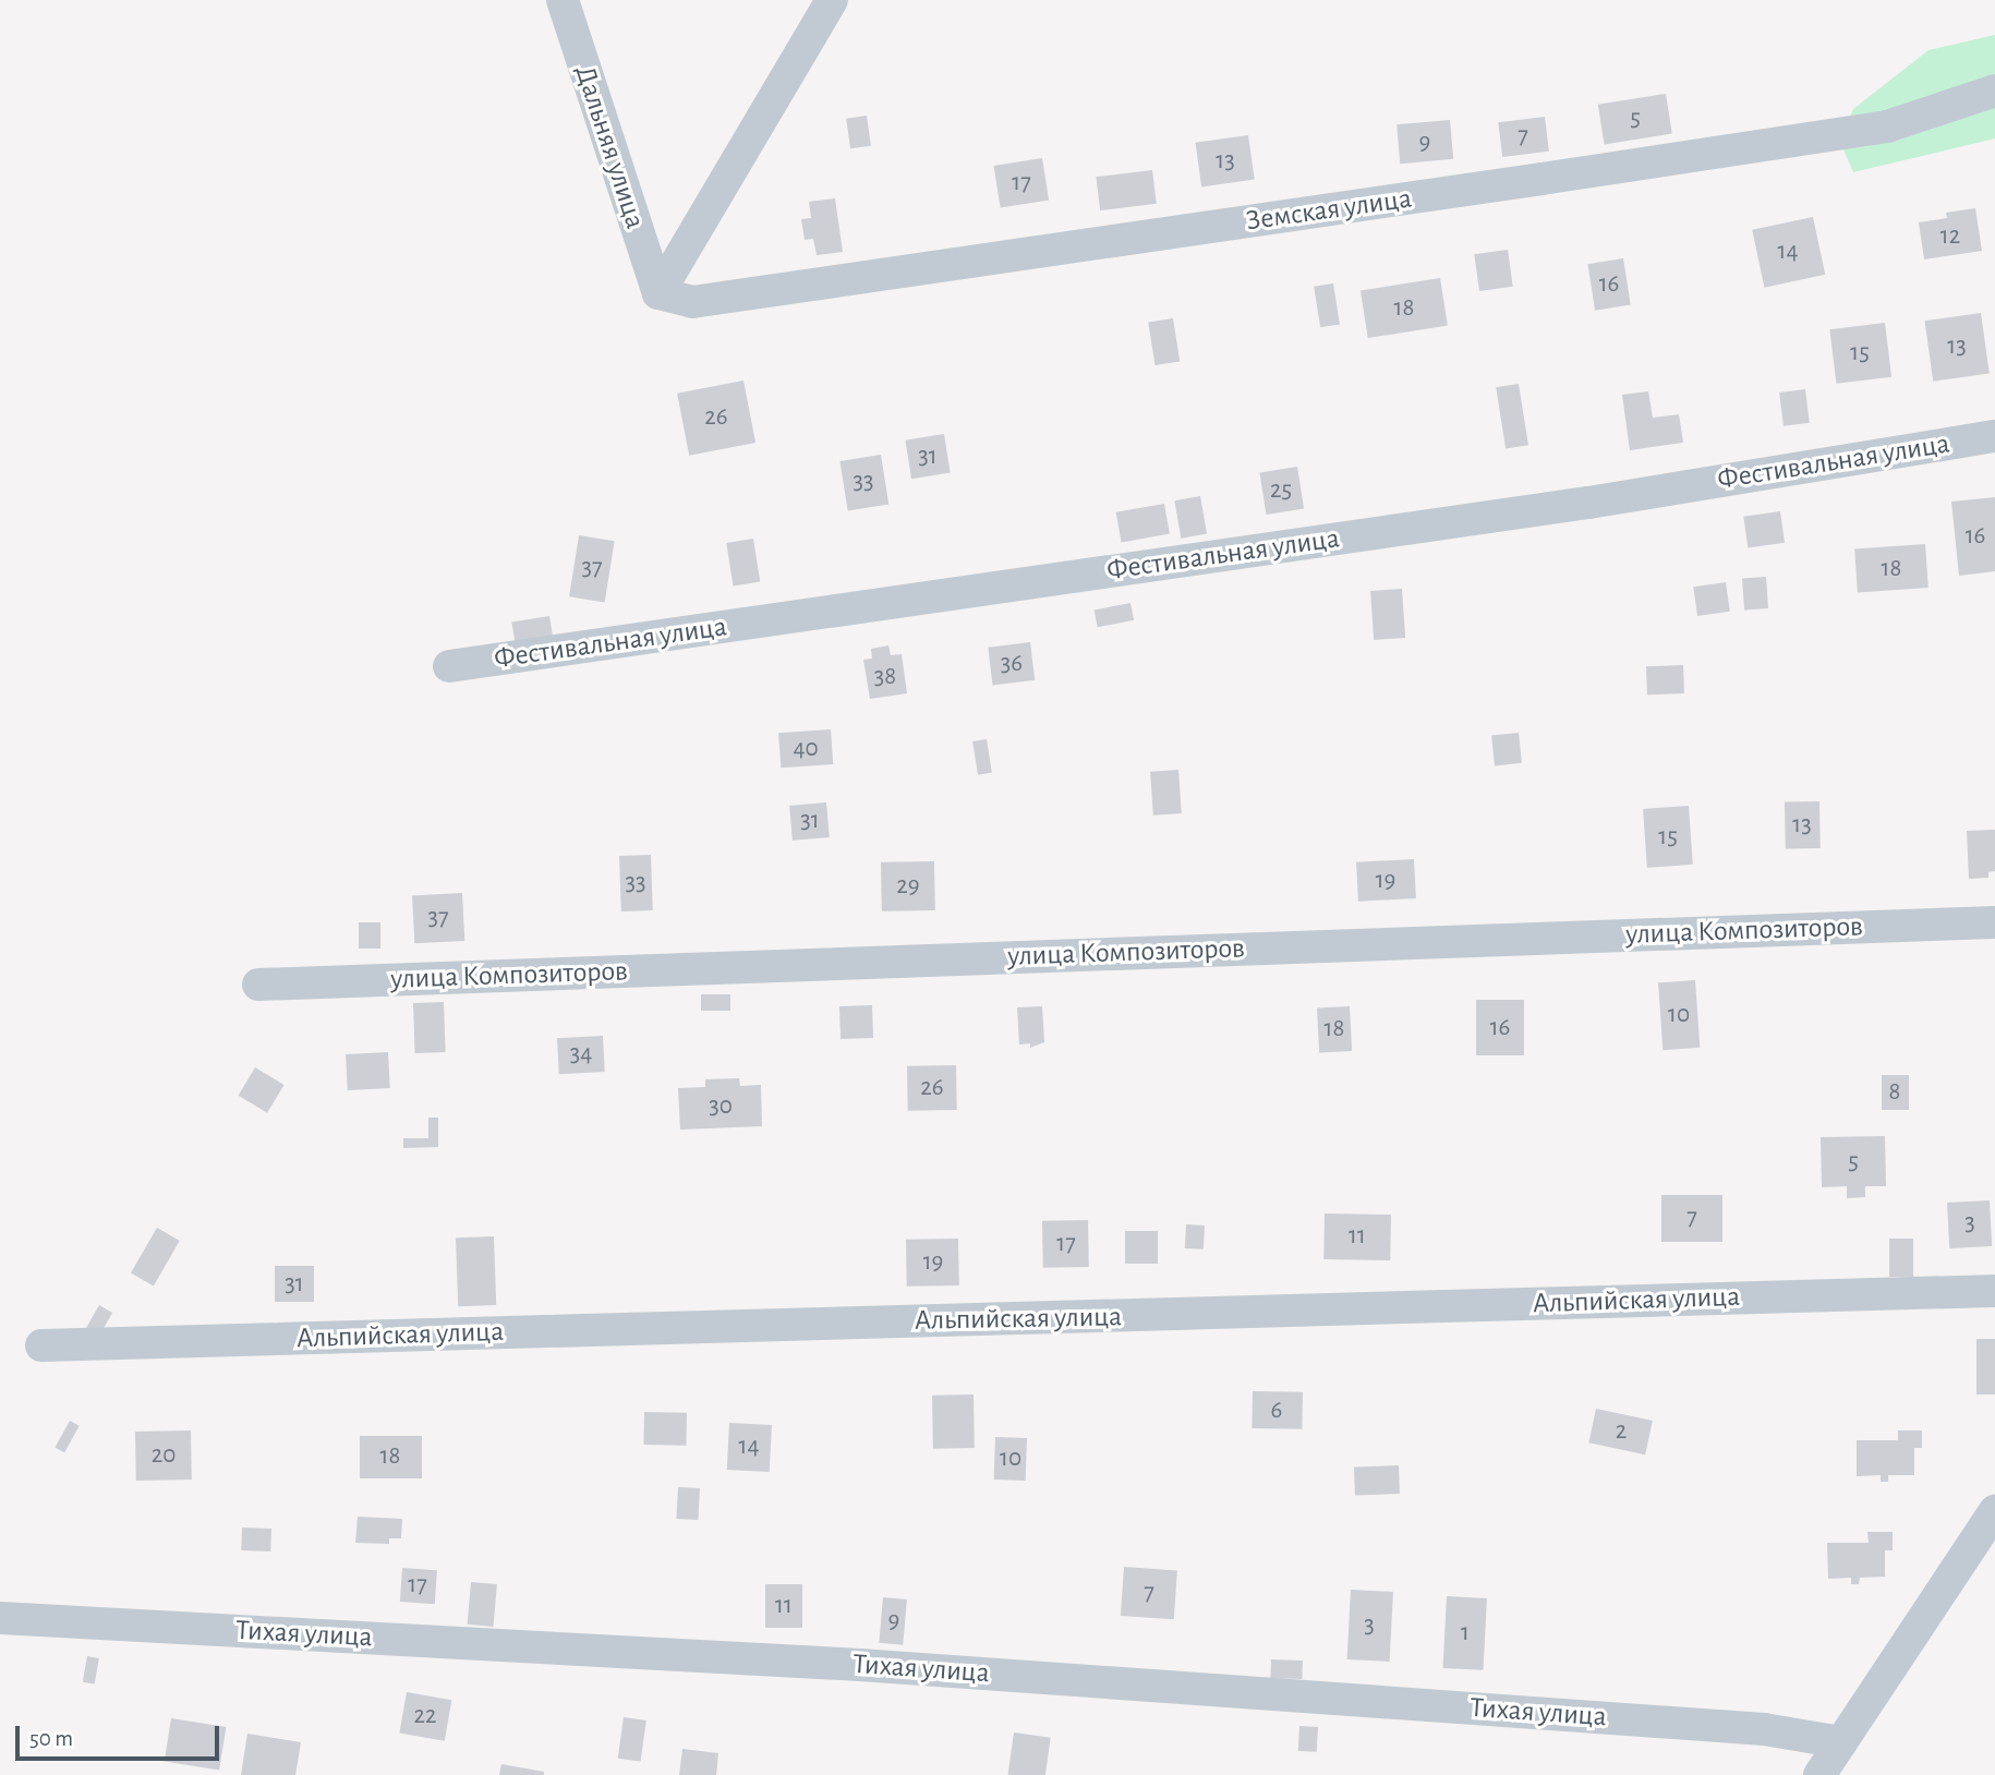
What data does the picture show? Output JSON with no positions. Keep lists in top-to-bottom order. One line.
{"streets":{"street":["Дальняя улица","Земская улица","Фестивальная улица","улица Композиторов","Альпийская улица","Тихая улица"]},"crossings":[["Дальняя улица","Земская улица"]],"house_numbers":["5","7","9","13","17","12","14","16","18","13","15","26","31","33","25","16","37","18","36","38","40","31","13","15","19","33","29","37","10","16","18","34","26","8","30","5","7","3","11","17","19","31","6","2","14","20","18","10","17","7","11","9","3","1","22"],"scale_bar":"50 m"}
